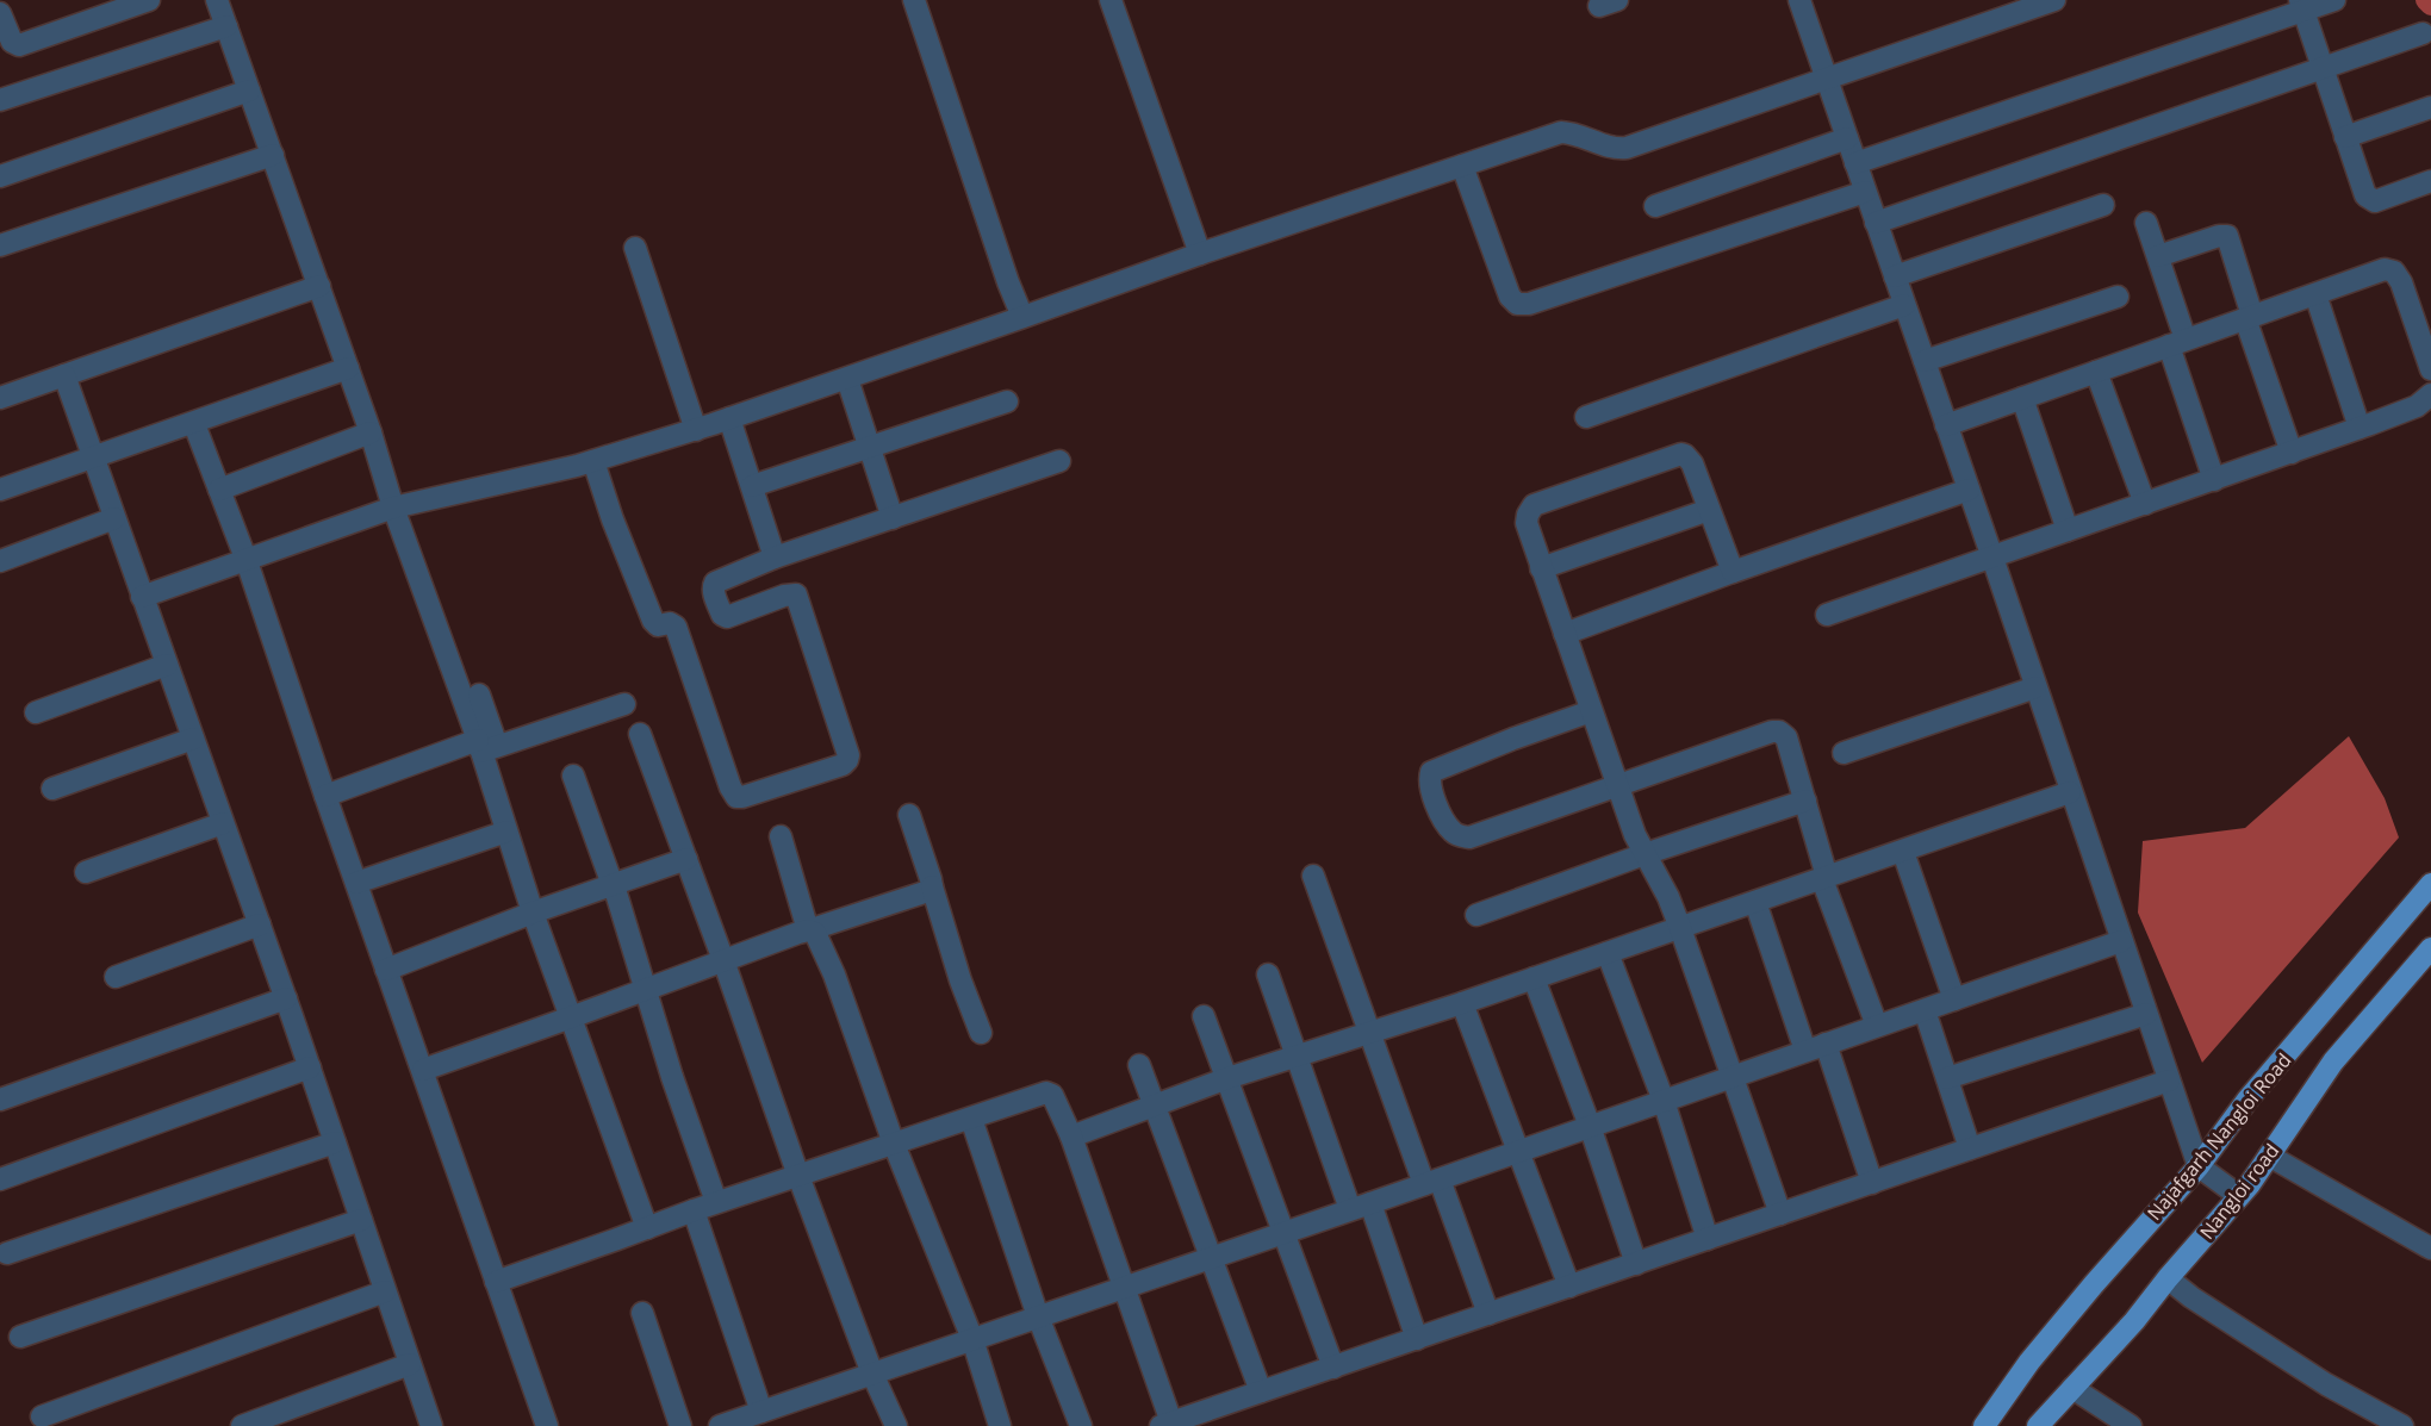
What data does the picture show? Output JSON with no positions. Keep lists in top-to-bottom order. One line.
{"streets":{"main road":["Najafgarh Nangloi Road","Nangloi road"]}}
